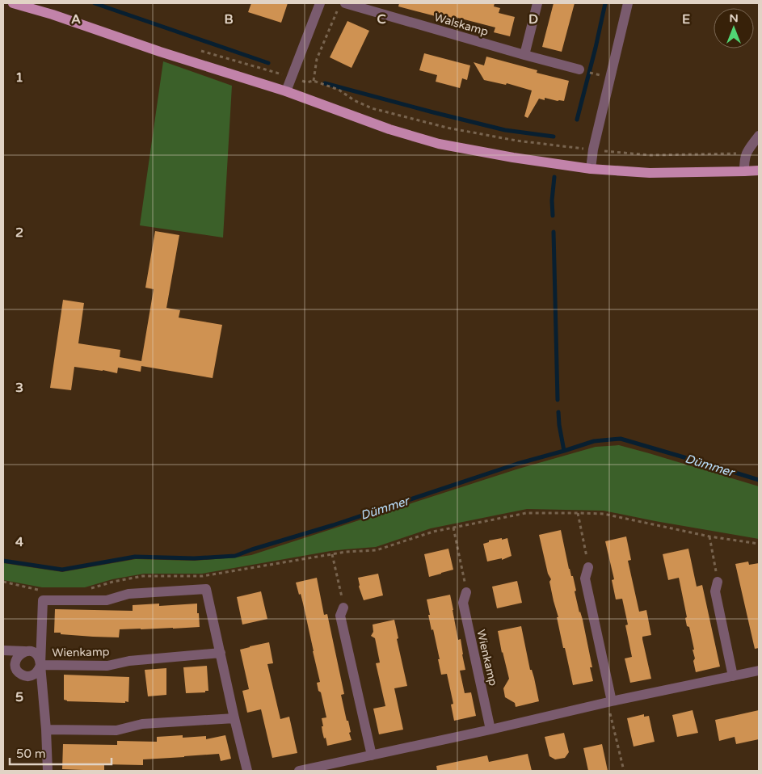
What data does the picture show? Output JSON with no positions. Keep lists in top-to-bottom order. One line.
{"streets":{"street":["Walskamp","Wienkamp"]},"water":["Dümmer"],"scale_bar":"50 m","north":"top","grid":{"columns":["A","B","C","D","E"],"rows":["1","2","3","4","5"]}}
